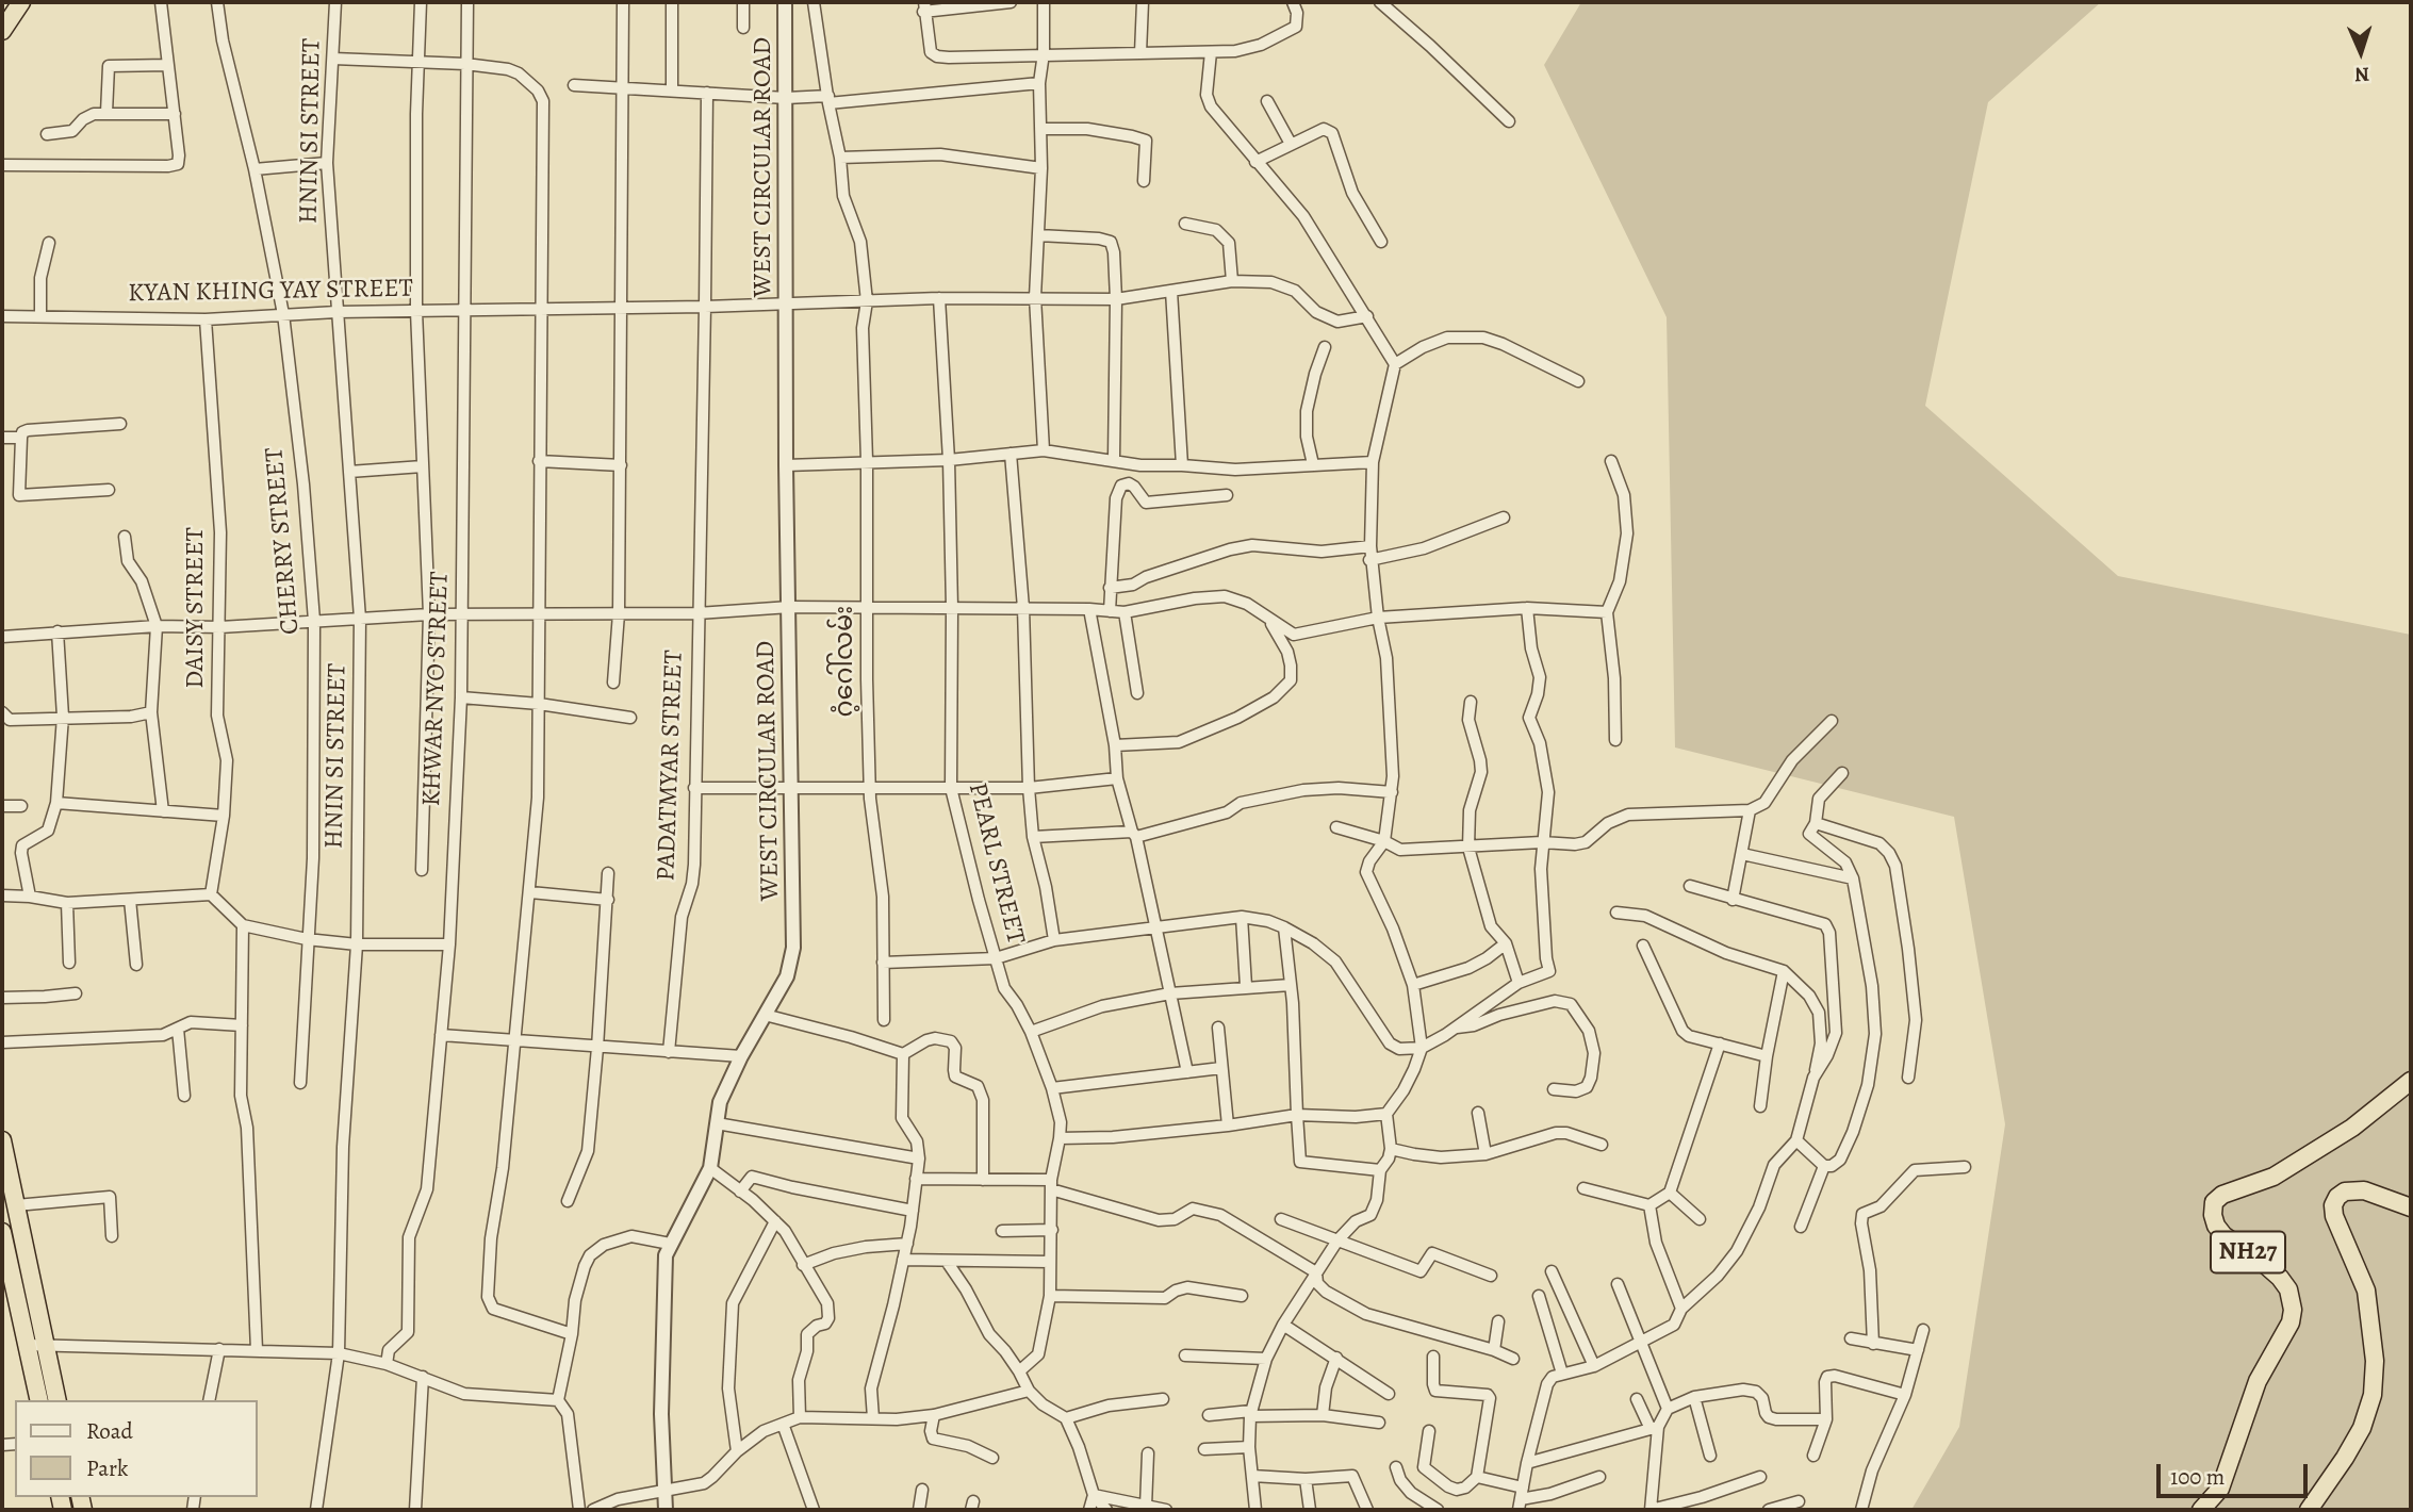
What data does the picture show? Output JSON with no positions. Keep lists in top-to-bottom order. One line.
{"streets":{"highway":["NH27"],"street":["HNIN SI STREET","WEST CIRCULAR ROAD","KYAN KHING YAY STREET","CHERRY STREET","DAISY STREET","ဂံ့ဂေါ်လမ်း","KHWAR NYO STREET","PADATMYAR STREET","PEARL STREET"]},"crossings":[["HNIN SI STREET","KYAN KHING YAY STREET"],["WEST CIRCULAR ROAD","KYAN KHING YAY STREET"],["KYAN KHING YAY STREET","CHERRY STREET"],["KYAN KHING YAY STREET","DAISY STREET"],["KYAN KHING YAY STREET","ဂံ့ဂေါ်လမ်း"],["KYAN KHING YAY STREET","KHWAR NYO STREET"],["KYAN KHING YAY STREET","PADATMYAR STREET"],["KYAN KHING YAY STREET","PEARL STREET"]],"legend":["Road","Park"],"scale_bar":"100 m","north":"bottom"}
